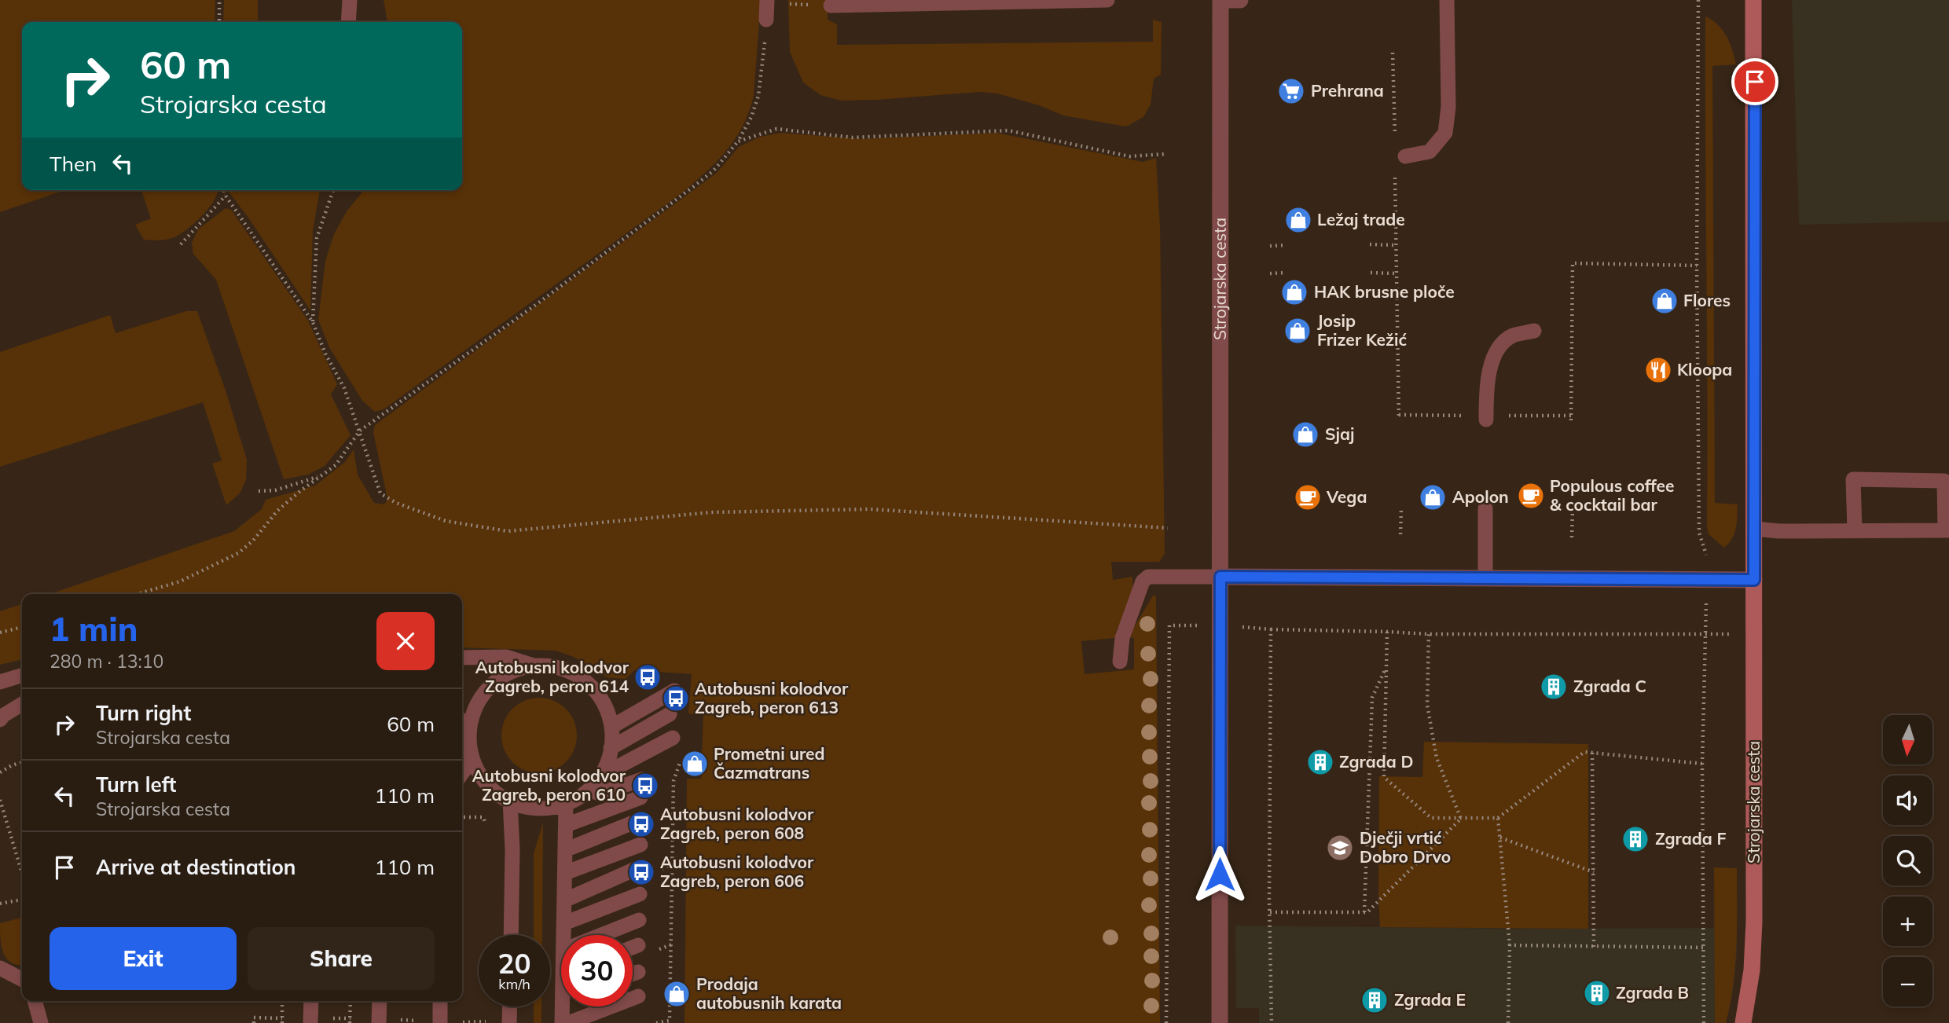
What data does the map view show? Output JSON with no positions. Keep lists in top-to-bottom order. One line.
{"streets":{"street":["Strojarska cesta"]},"places":{"supermarket":["Prehrana"],"shop":["Ležaj trade","HAK brusne ploče","Flores","Josip Frizer Kežić","Sjaj","Apolon","Prometni ured Čazmatrans","Prodaja autobusnih karata"],"restaurant":["Kloopa"],"cafe":["Populous coffee & cocktail bar","Vega"],"bus stop":["Autobusni kolodvor Zagreb, peron 614","Autobusni kolodvor Zagreb, peron 613","Autobusni kolodvor Zagreb, peron 610","Autobusni kolodvor Zagreb, peron 608","Autobusni kolodvor Zagreb, peron 606"],"building":["Zgrada C","Zgrada D","Zgrada F","Zgrada B","Zgrada E"],"school or university":["Dječji vrtić Dobro Drvo"]},"north":"bottom","page":{"turn":["60 m","Strojarska cesta"],"then":"Then","heading":["1 min","280 m · 13:10"],"list":[{"name":"Turn right","note":"Strojarska cesta","value":"60 m"},{"name":"Turn left","note":"Strojarska cesta","value":"110 m"},{"name":"Arrive at destination","value":"110 m"}],"map_buttons":["+","−"],"buttons":["Exit","Share"],"speed":"20 km/h","limit":"30"}}
